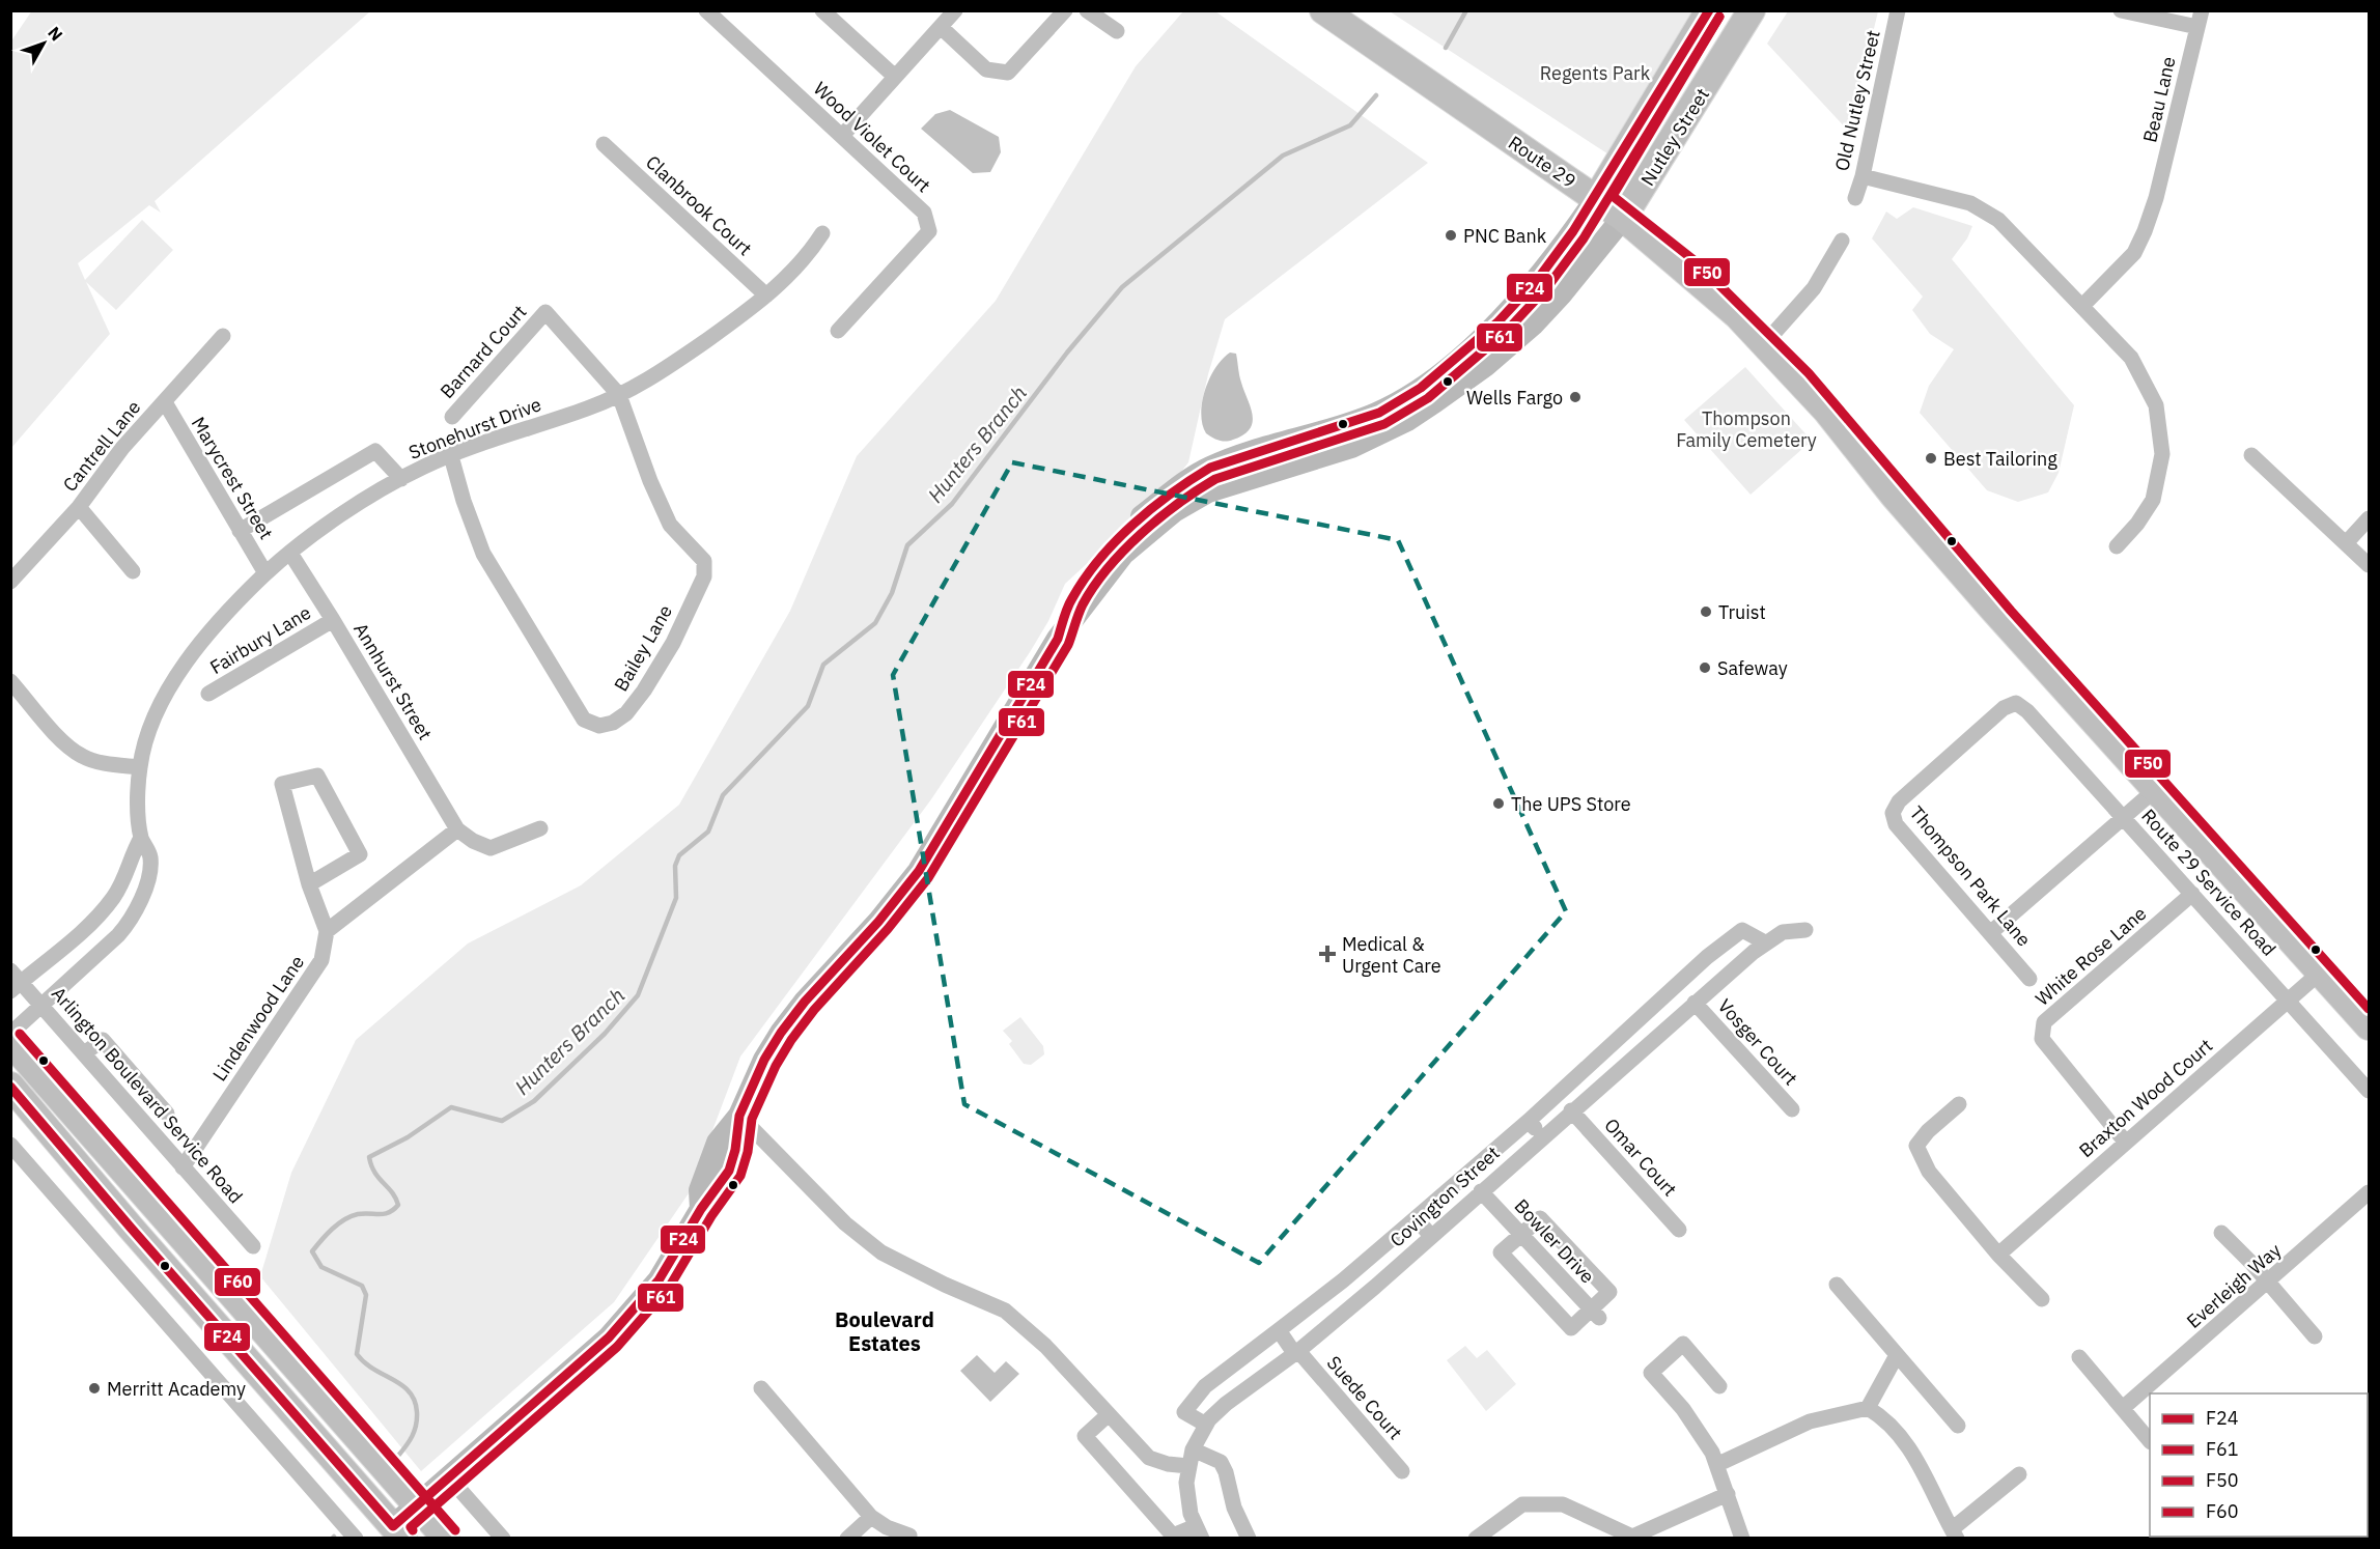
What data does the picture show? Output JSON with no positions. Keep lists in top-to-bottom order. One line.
{"streets":{"main road":["Nutley Street","Route 29"],"street":["Beau Lane","Old Nutley Street","Wood Violet Court","Clanbrook Court","Barnard Court","Stonehurst Drive","Cantrell Lane","Marycrest Street","Fairbury Lane","Bailey Lane","Annhurst Street","Thompson Park Lane","Route 29 Service Road","White Rose Lane","Lindenwood Lane","Vosger Court","Arlington Boulevard Service Road","Braxton Wood Court","Omar Court","Covington Street","Bowler Drive","Everleigh Way","Suede Court"]},"crossings":[["Nutley Street","Route 29"],["Route 29","Braxton Wood Court"],["Clanbrook Court","Stonehurst Drive"],["Barnard Court","Stonehurst Drive"],["Barnard Court","Bailey Lane"],["Stonehurst Drive","Marycrest Street"],["Stonehurst Drive","Bailey Lane"],["Stonehurst Drive","Annhurst Street"],["Stonehurst Drive","Arlington Boulevard Service Road"],["Cantrell Lane","Marycrest Street"],["Fairbury Lane","Annhurst Street"],["Thompson Park Lane","Route 29 Service Road"],["Route 29 Service Road","White Rose Lane"],["Route 29 Service Road","Braxton Wood Court"],["White Rose Lane","Braxton Wood Court"],["Lindenwood Lane","Arlington Boulevard Service Road"],["Vosger Court","Covington Street"],["Omar Court","Covington Street"],["Covington Street","Bowler Drive"],["Covington Street","Suede Court"]],"districts":["Boulevard Estates"],"water":["Hunters Branch"],"parks":["Regents Park","Thompson Family Cemetery"],"places":{"other":["PNC Bank","Wells Fargo","Best Tailoring","Truist","Safeway","The UPS Store","Merritt Academy"],"health":["Medical & Urgent Care"]},"lines":["transit line F24","transit line F61","transit line F50","transit line F60"],"legend":["F24","F61","F50","F60"],"north":"top right"}
